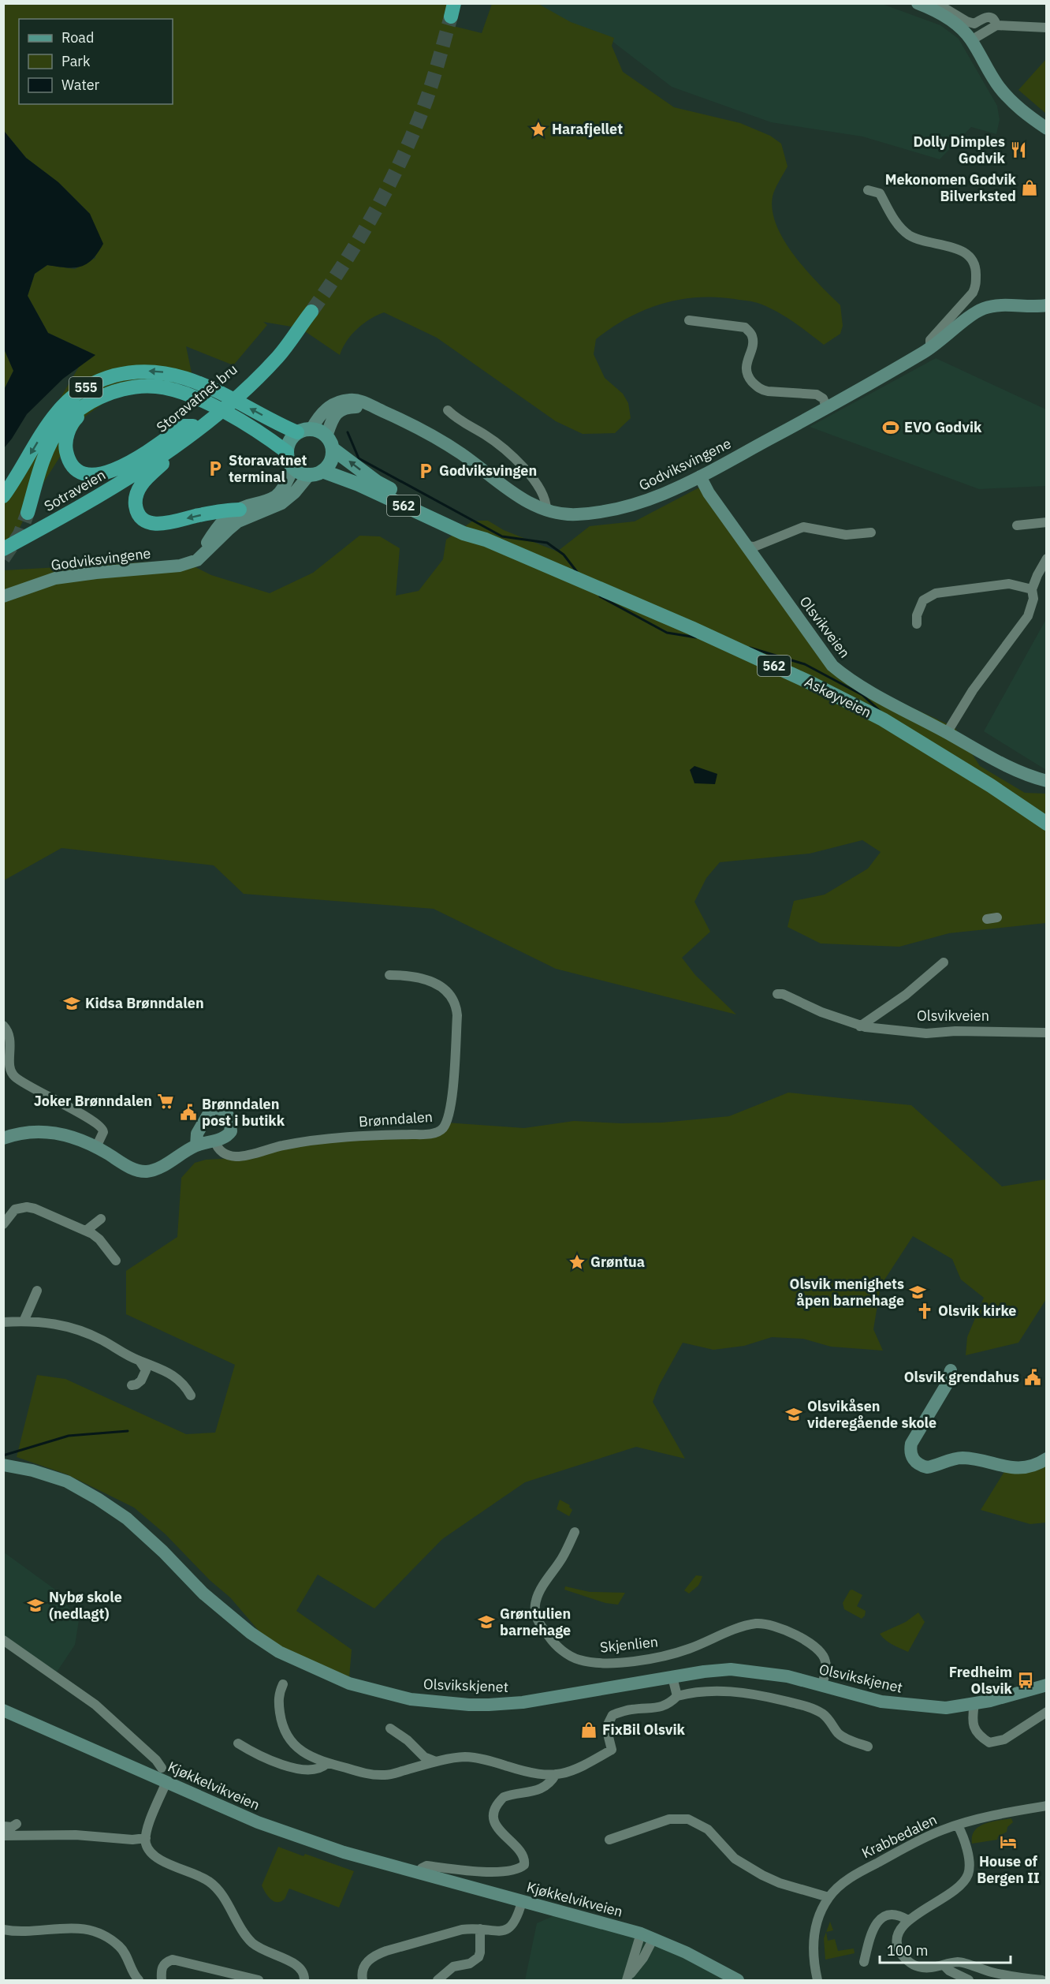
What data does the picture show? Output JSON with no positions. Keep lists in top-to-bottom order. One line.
{"streets":{"highway":["555","Storavatnet bru","Sotraveien"],"main road":["Godviksvingene","562","Olsvikveien","Askøyveien","Olsvikskjenet","Kjøkkelvikveien"],"street":["Brønndalen","Skjenlien","Krabbedalen"]},"crossings":[["555","Storavatnet bru"],["555","Godviksvingene"],["555","Sotraveien"],["555","562"],["555","Askøyveien"],["Storavatnet bru","Sotraveien"],["Godviksvingene","562"],["Godviksvingene","Olsvikveien"],["Godviksvingene","Askøyveien"],["562","Askøyveien"],["Skjenlien","Olsvikskjenet"]],"places":{"place":["Harafjellet","Grøntua"],"restaurant":["Dolly Dimples Godvik"],"shop":["Mekonomen Godvik Bilverksted","FixBil Olsvik"],"sports":["EVO Godvik"],"parking":["Storavatnet terminal","Godviksvingen"],"school or university":["Kidsa Brønndalen","Olsvik menighets åpen barnehage","Olsvikåsen videregående skole","Nybø skole (nedlagt)","Grøntulien barnehage"],"supermarket":["Joker Brønndalen"],"public building":["Brønndalen post i butikk","Olsvik grendahus"],"church":["Olsvik kirke"],"bus stop":["Fredheim Olsvik"],"hotel":["House of Bergen II"]},"legend":["Road","Park","Water"],"scale_bar":"100 m"}
